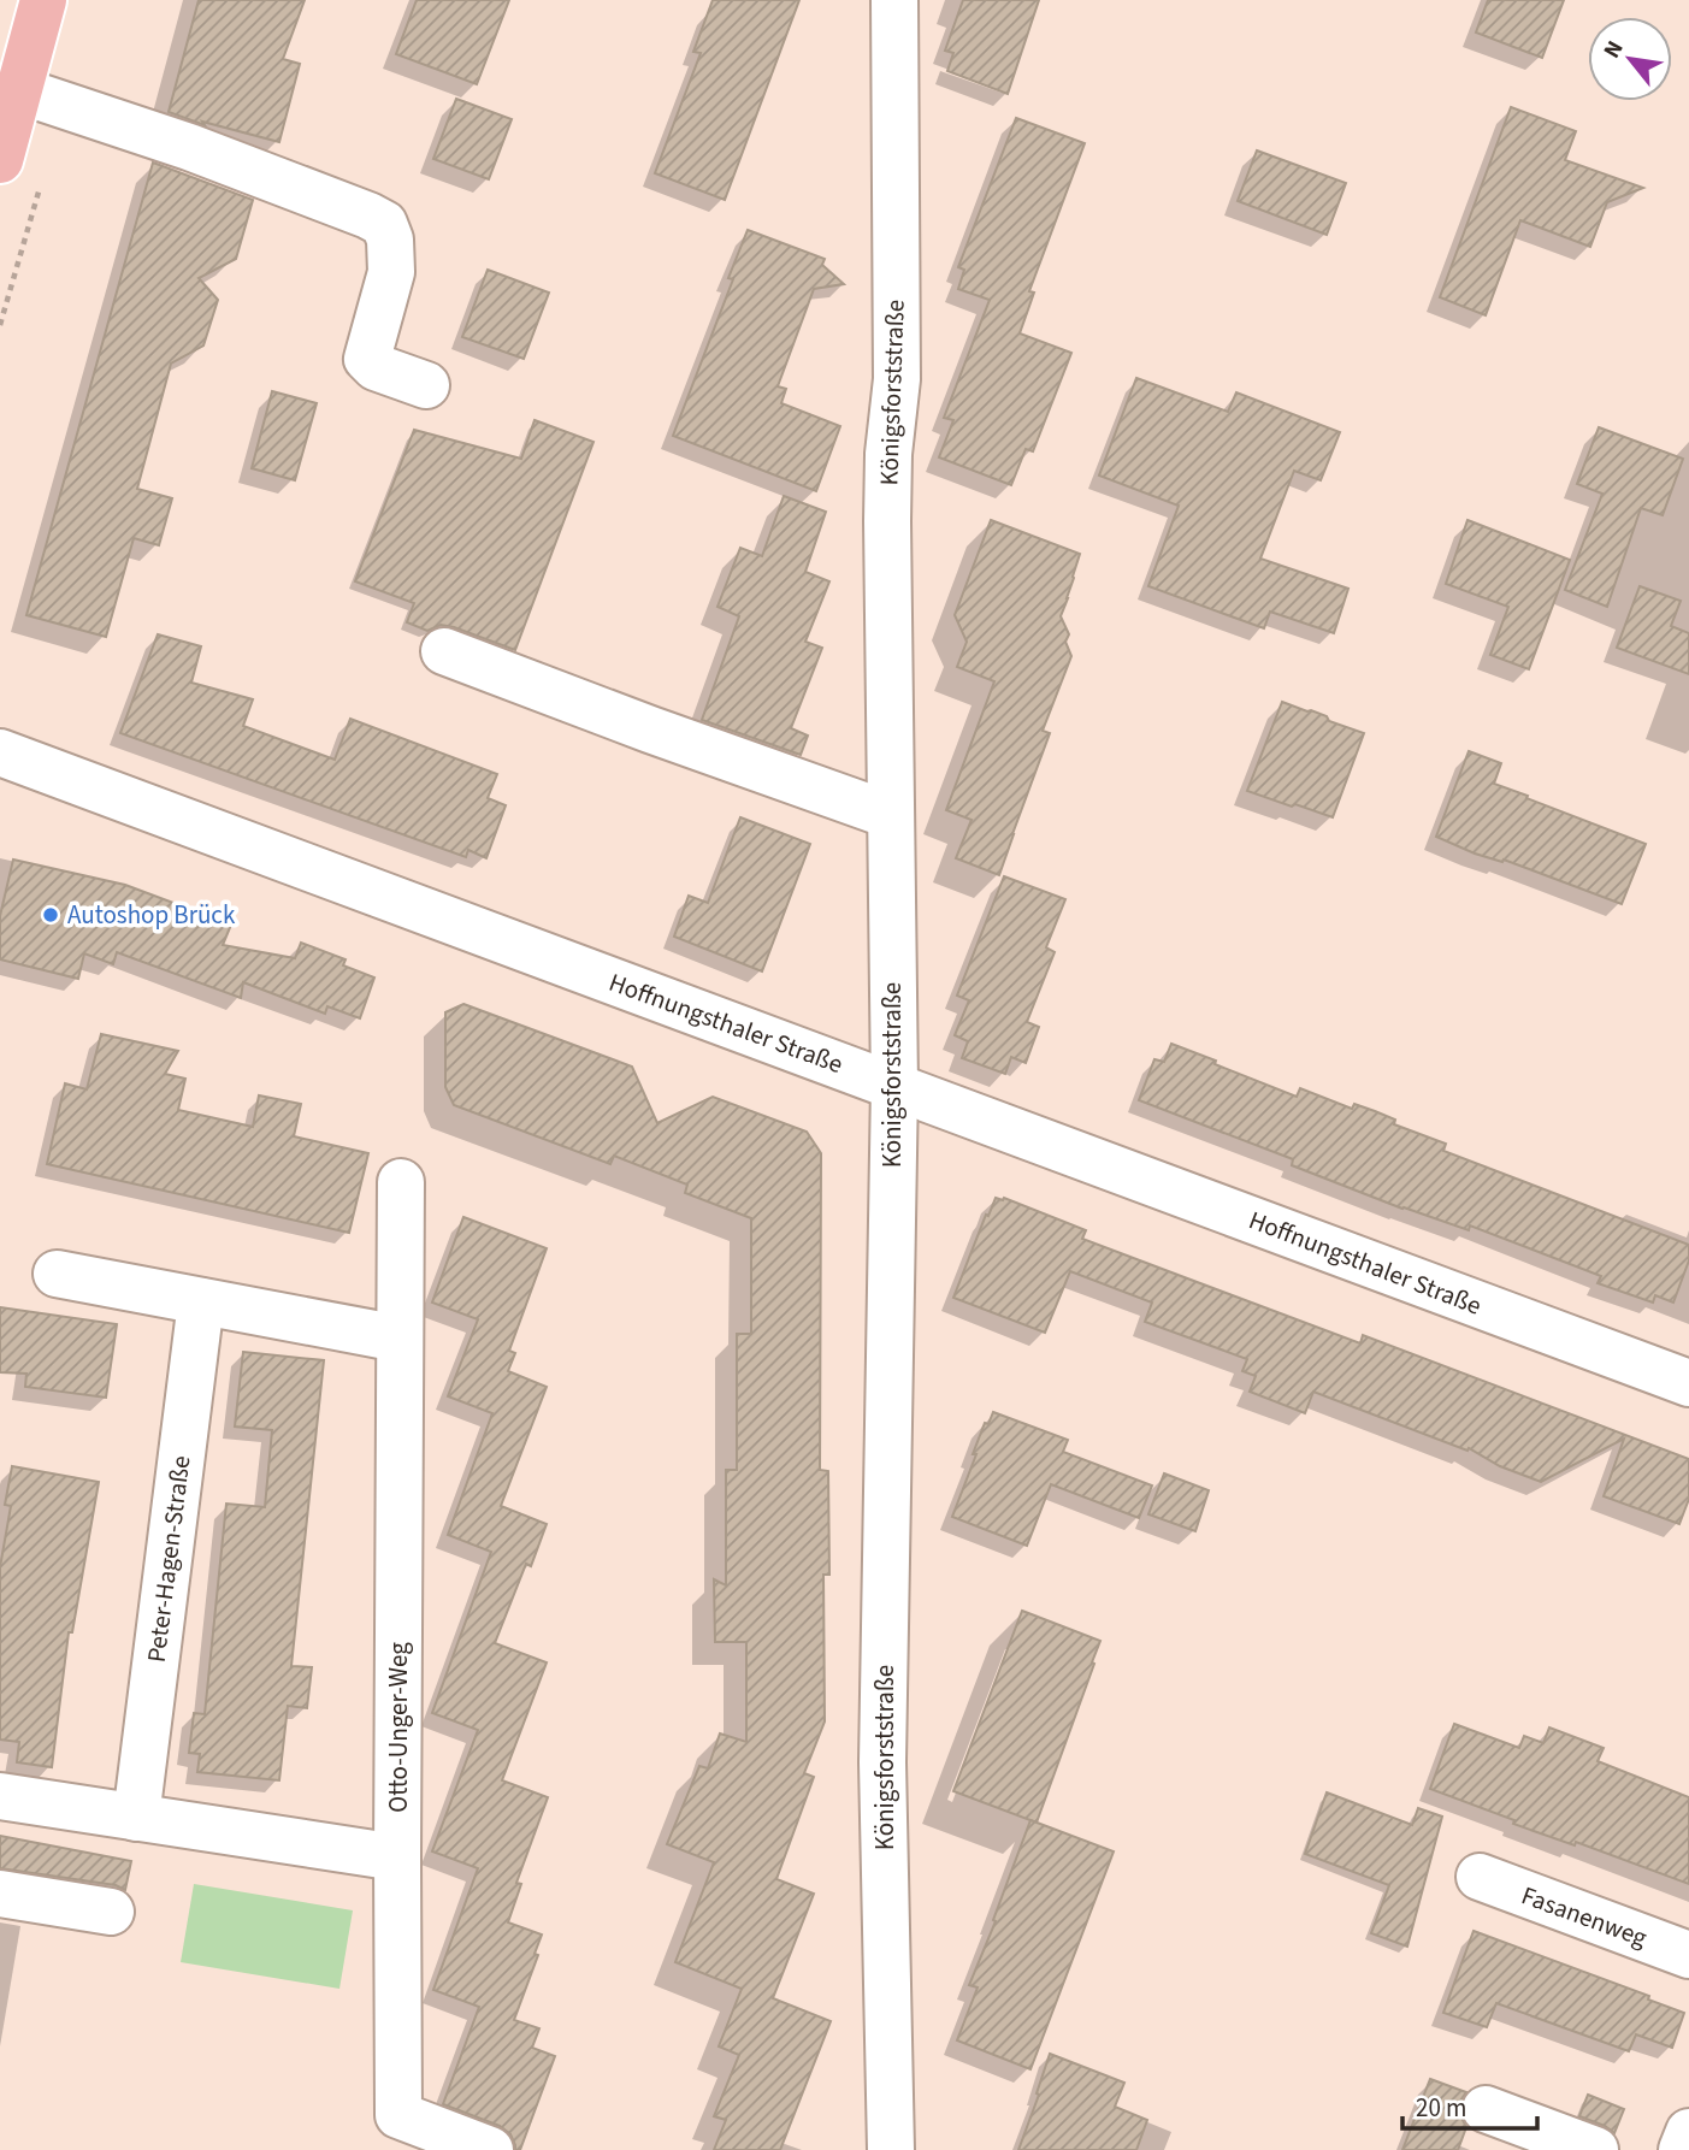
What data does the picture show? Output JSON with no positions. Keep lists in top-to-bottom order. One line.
{"streets":{"street":["Königsforststraße","Hoffnungsthaler Straße","Peter-Hagen-Straße","Otto-Unger-Weg","Fasanenweg"]},"crossings":[["Königsforststraße","Hoffnungsthaler Straße"]],"places":["Autoshop Brück"],"scale_bar":"20 m","north":"top left"}
